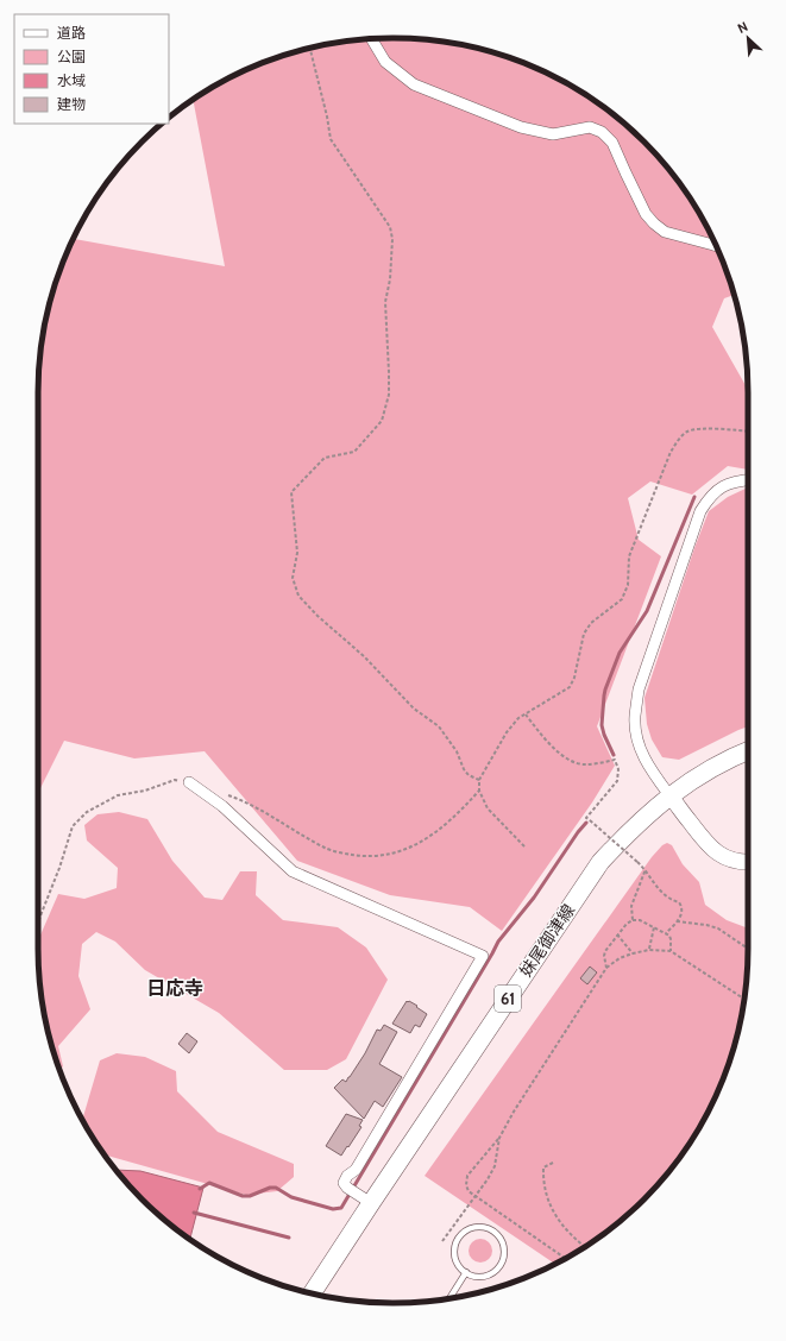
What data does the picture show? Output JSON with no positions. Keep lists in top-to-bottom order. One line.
{"streets":{"main road":["妹尾御津線","61"]},"districts":["日応寺"],"legend":["道路","公園","水域","建物"],"north":"top left"}
